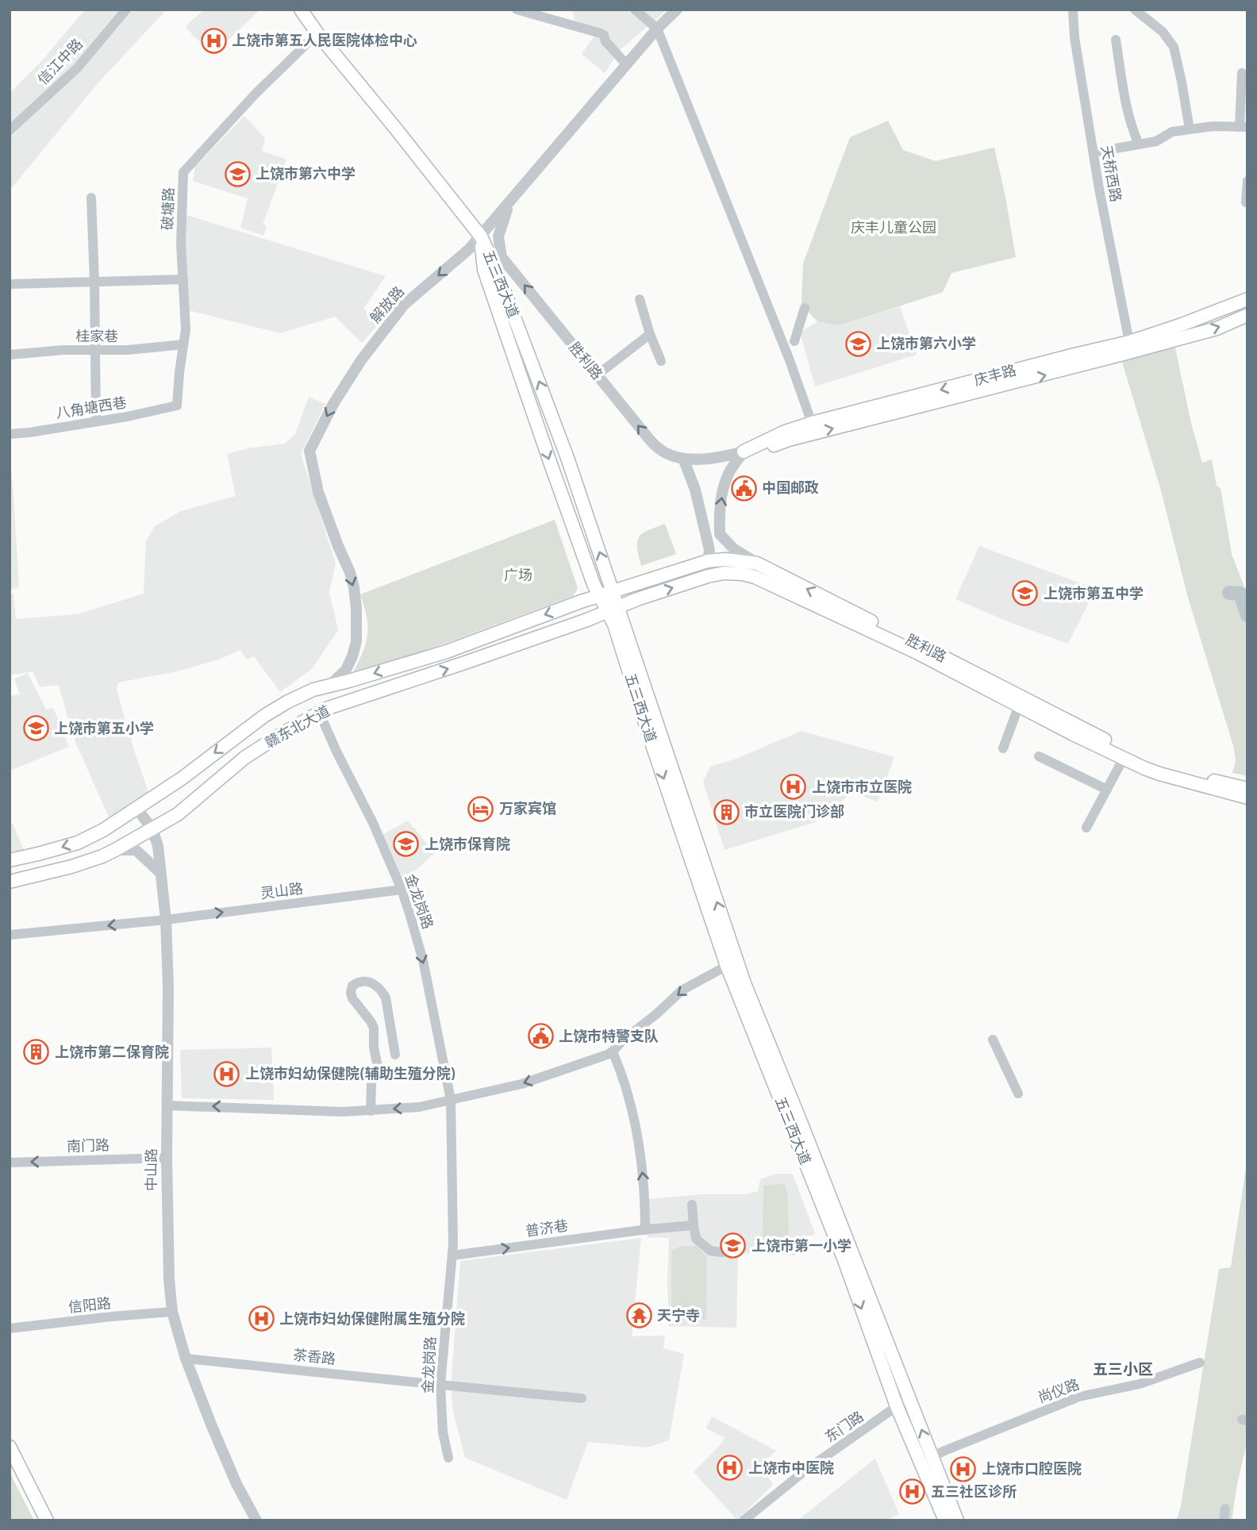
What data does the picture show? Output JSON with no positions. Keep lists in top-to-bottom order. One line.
{"streets":{"main road":["五三西大道","胜利路","庆丰路","赣东北大道"],"street":["信江中路","天桥西路","破塘路","解放路","桂家巷","八角塘西巷","灵山路","金龙岗路","南门路","中山路","普济巷","信阳路","茶香路","尚仪路","东门路"]},"crossings":[["天桥西路","庆丰路"],["破塘路","桂家巷"],["破塘路","八角塘西巷"],["五三西大道","解放路"],["五三西大道","胜利路"],["五三西大道","赣东北大道"],["五三西大道","尚仪路"],["五三西大道","东门路"],["解放路","胜利路"],["胜利路","庆丰路"],["胜利路","赣东北大道"],["胜利路","中山路"],["赣东北大道","金龙岗路"],["赣东北大道","中山路"],["灵山路","金龙岗路"],["灵山路","中山路"],["金龙岗路","普济巷"],["金龙岗路","茶香路"],["南门路","中山路"],["中山路","信阳路"],["中山路","茶香路"]],"one_way":["解放路","赣东北大道","南门路","普济巷"],"districts":["五三小区"],"parks":["庆丰儿童公园","广场"],"places":{"hospital":["上饶市第五人民医院体检中心","上饶市市立医院","上饶市妇幼保健院(辅助生殖分院)","上饶市妇幼保健附属生殖分院","上饶市中医院","上饶市口腔医院","五三社区诊所"],"school or university":["上饶市第六中学","上饶市第六小学","上饶市第五中学","上饶市第五小学","上饶市保育院","上饶市第一小学"],"public building":["中国邮政","上饶市特警支队"],"hotel":["万家宾馆"],"building":["市立医院门诊部","上饶市第二保育院"],"temple":["天宁寺"]}}
